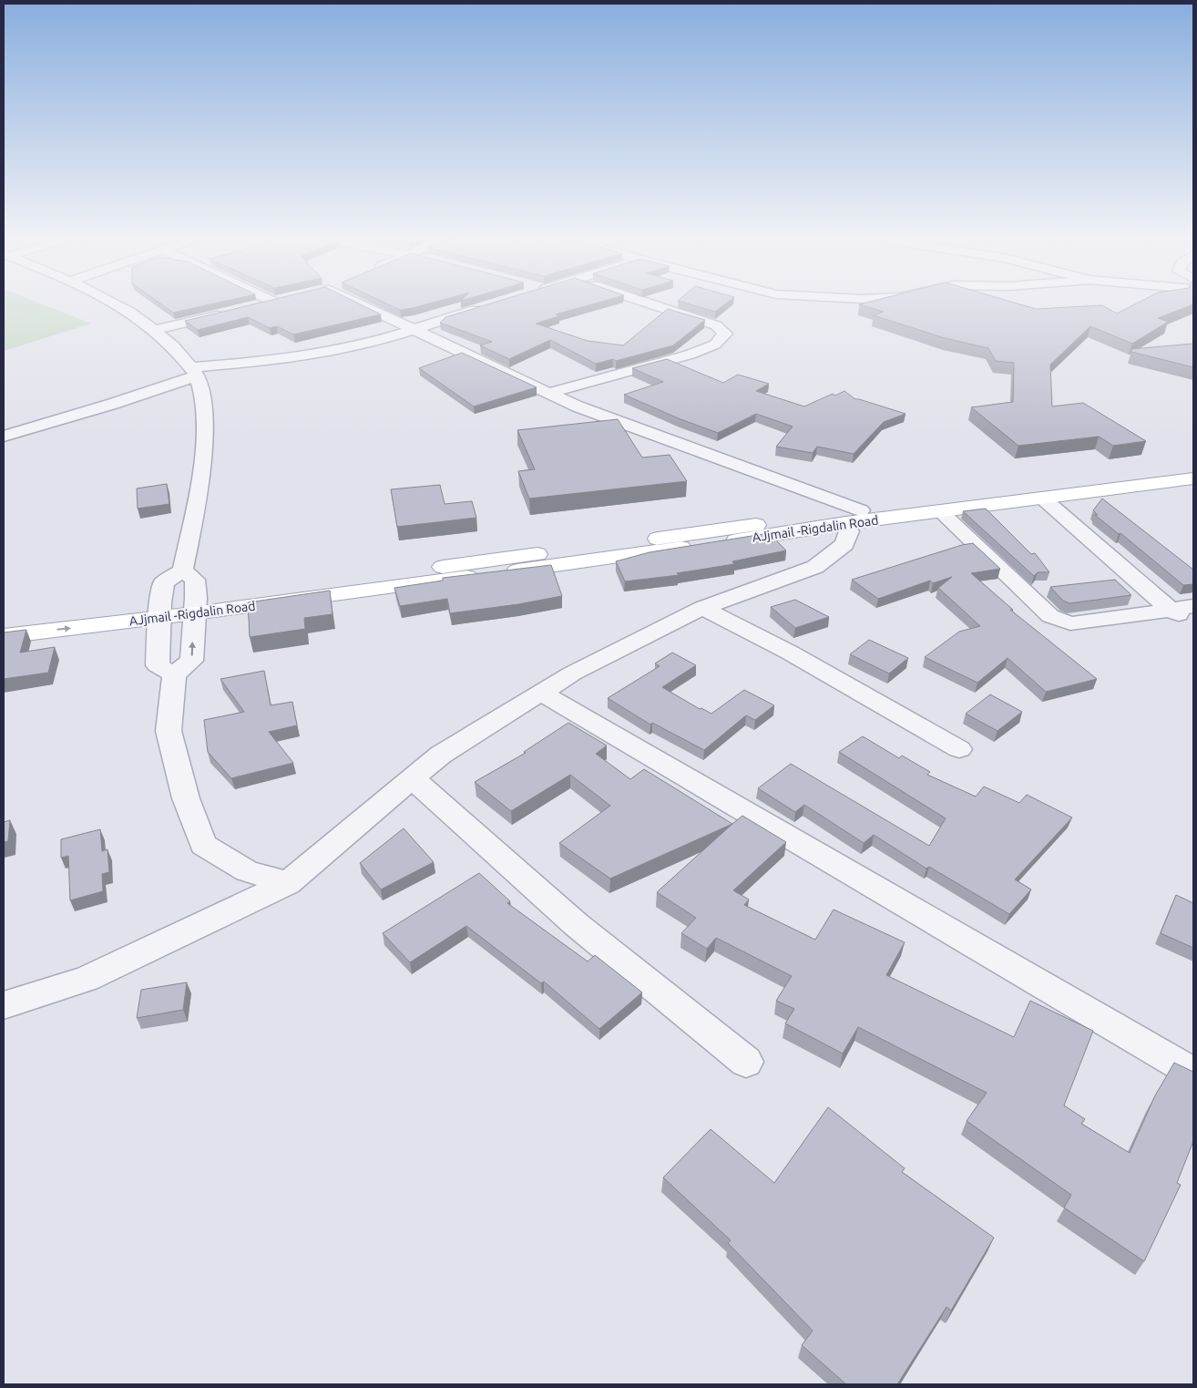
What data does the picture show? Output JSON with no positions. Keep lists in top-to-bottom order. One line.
{"streets":{"main road":["AJjmail -Rigdalin Road"]}}
